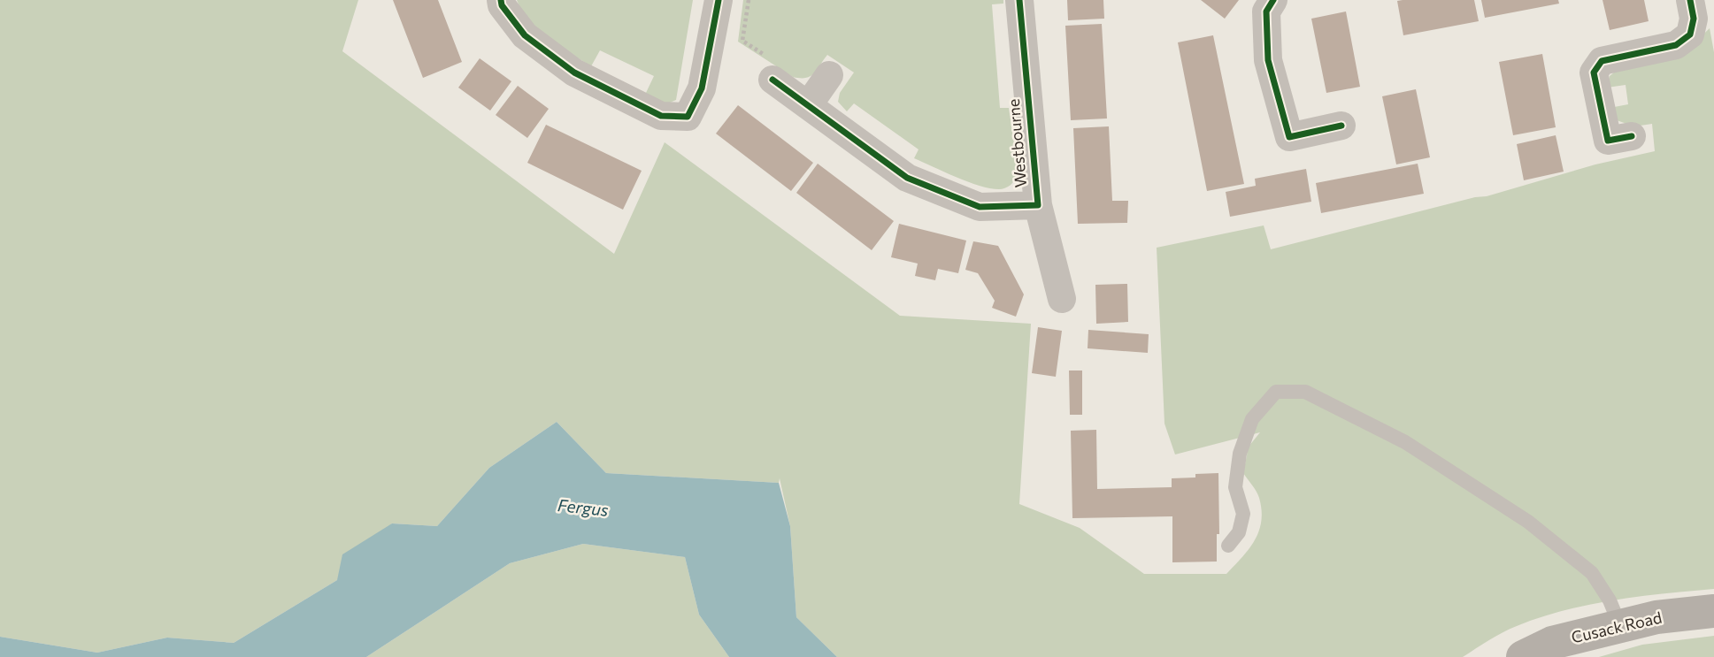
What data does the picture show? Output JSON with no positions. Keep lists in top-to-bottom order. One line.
{"streets":{"main road":["Cusack Road"],"street":["Westbourne"]},"water":["Fergus"]}
